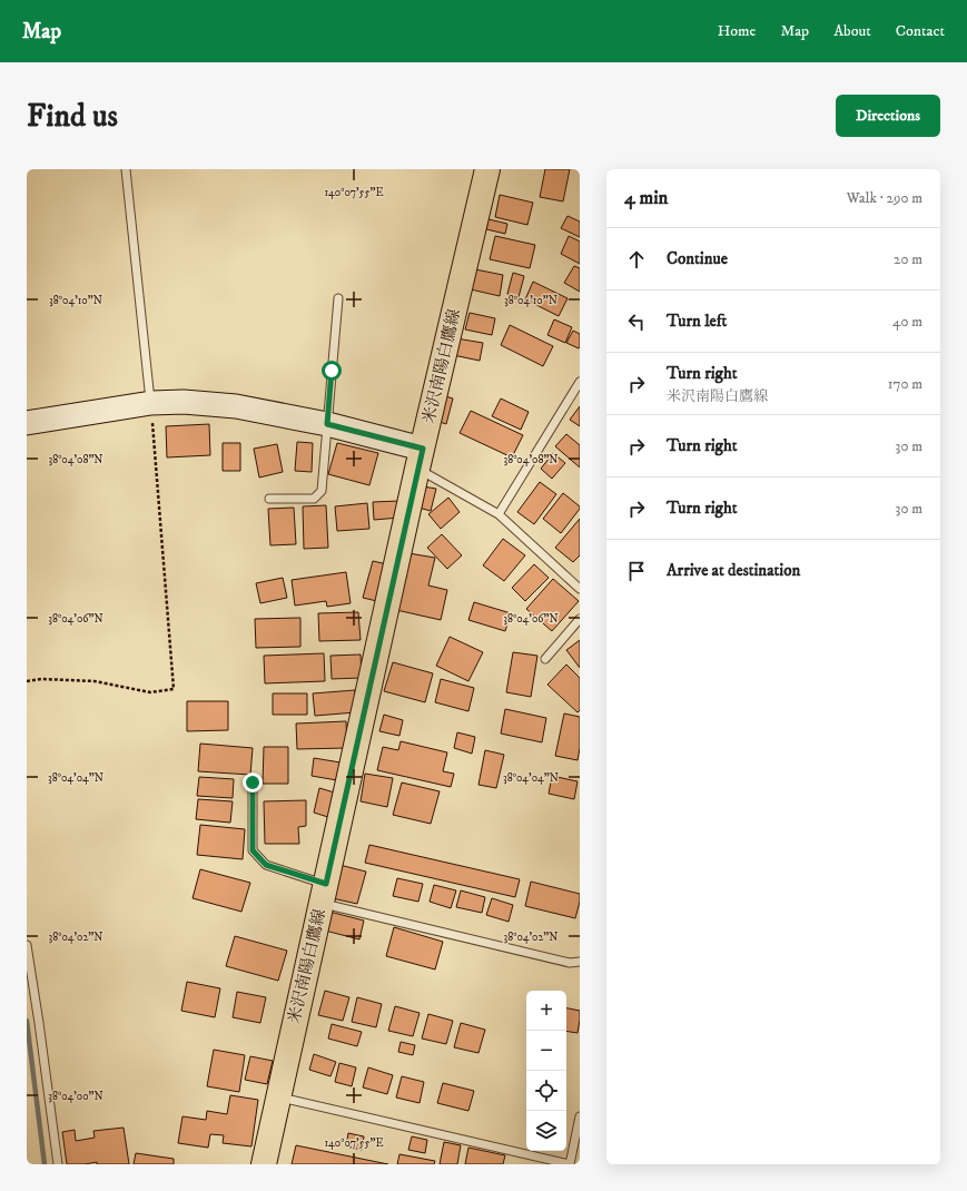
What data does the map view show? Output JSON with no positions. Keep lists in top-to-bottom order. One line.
{"streets":{"main road":["米沢南陽白鷹線"]},"page":{"header":"Map","nav":["Home","Map","About","Contact"],"buttons":"Directions","title":"Find us","heading":["4 min","Walk · 290 m"],"list":[["Continue","20 m"],["Turn left","40 m"],["Turn right","米沢南陽白鷹線","170 m"],["Turn right","30 m"],["Turn right","30 m"],"Arrive at destination"],"map_buttons":["+","−"]},"coordinates":["140°07'55\"E","38°04'10\"N","38°04'08\"N","38°04'06\"N","38°04'04\"N","38°04'02\"N","38°04'00\"N"]}
